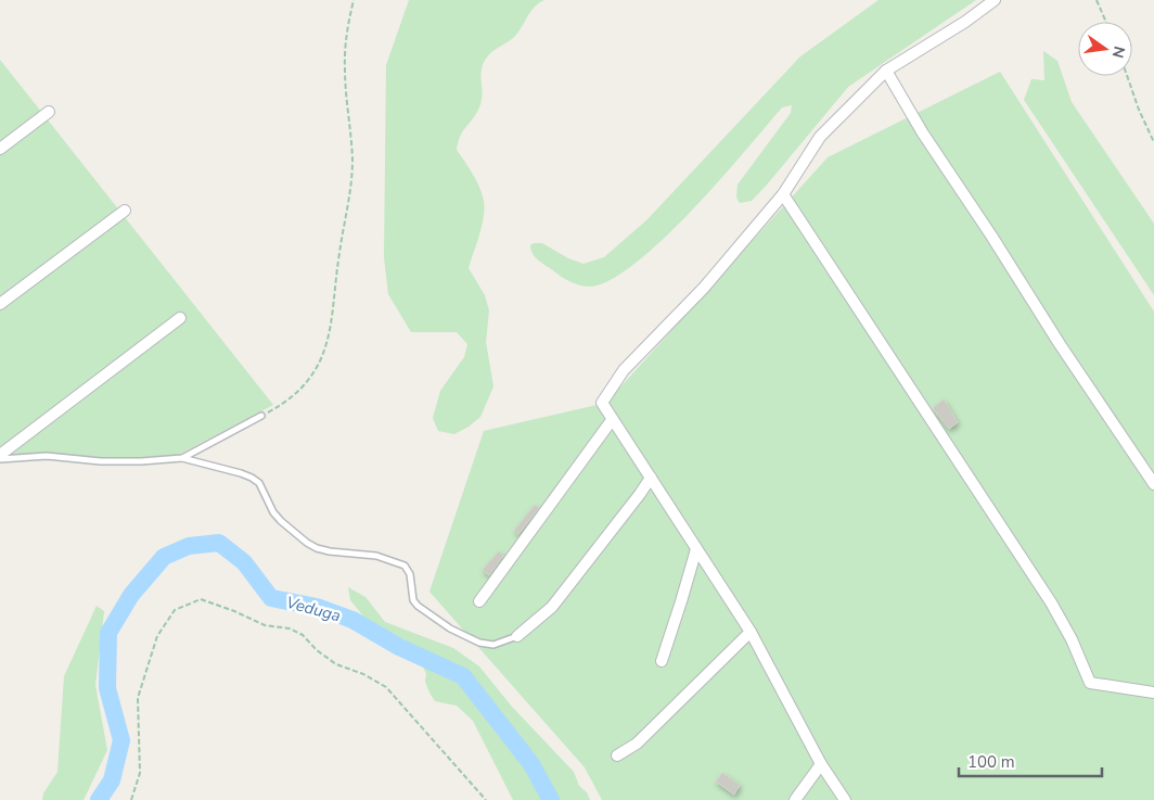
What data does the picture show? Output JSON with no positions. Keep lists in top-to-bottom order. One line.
{"water":["Veduga"],"scale_bar":"100 m","north":"right"}
